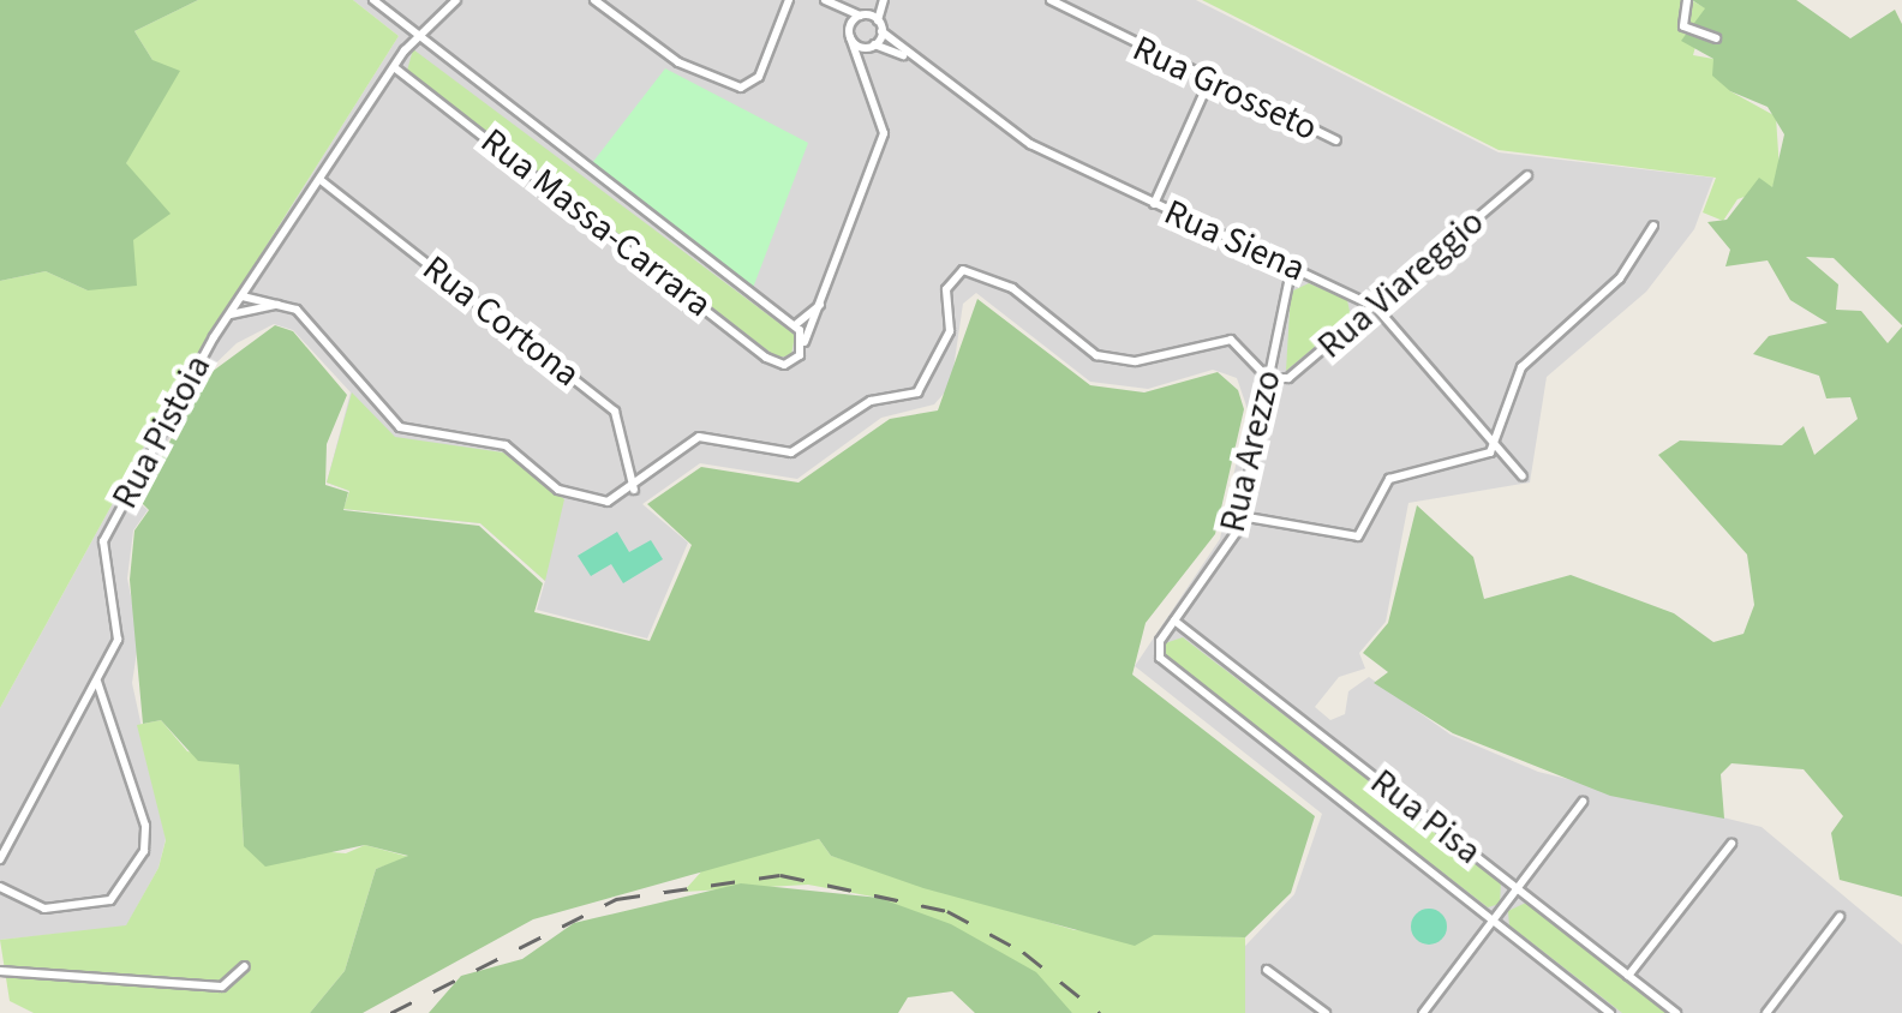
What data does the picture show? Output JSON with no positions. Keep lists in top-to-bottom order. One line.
{"streets":{"street":["Rua Grosseto","Rua Massa-Carrara","Rua Siena","Rua Viareggio","Rua Cortona","Rua Pistoia","Rua Arezzo","Rua Pisa"]},"crossings":[["Rua Massa-Carrara","Rua Pistoia"],["Rua Siena","Rua Viareggio"],["Rua Siena","Rua Arezzo"],["Rua Viareggio","Rua Arezzo"],["Rua Cortona","Rua Pistoia"],["Rua Arezzo","Rua Pisa"]]}
